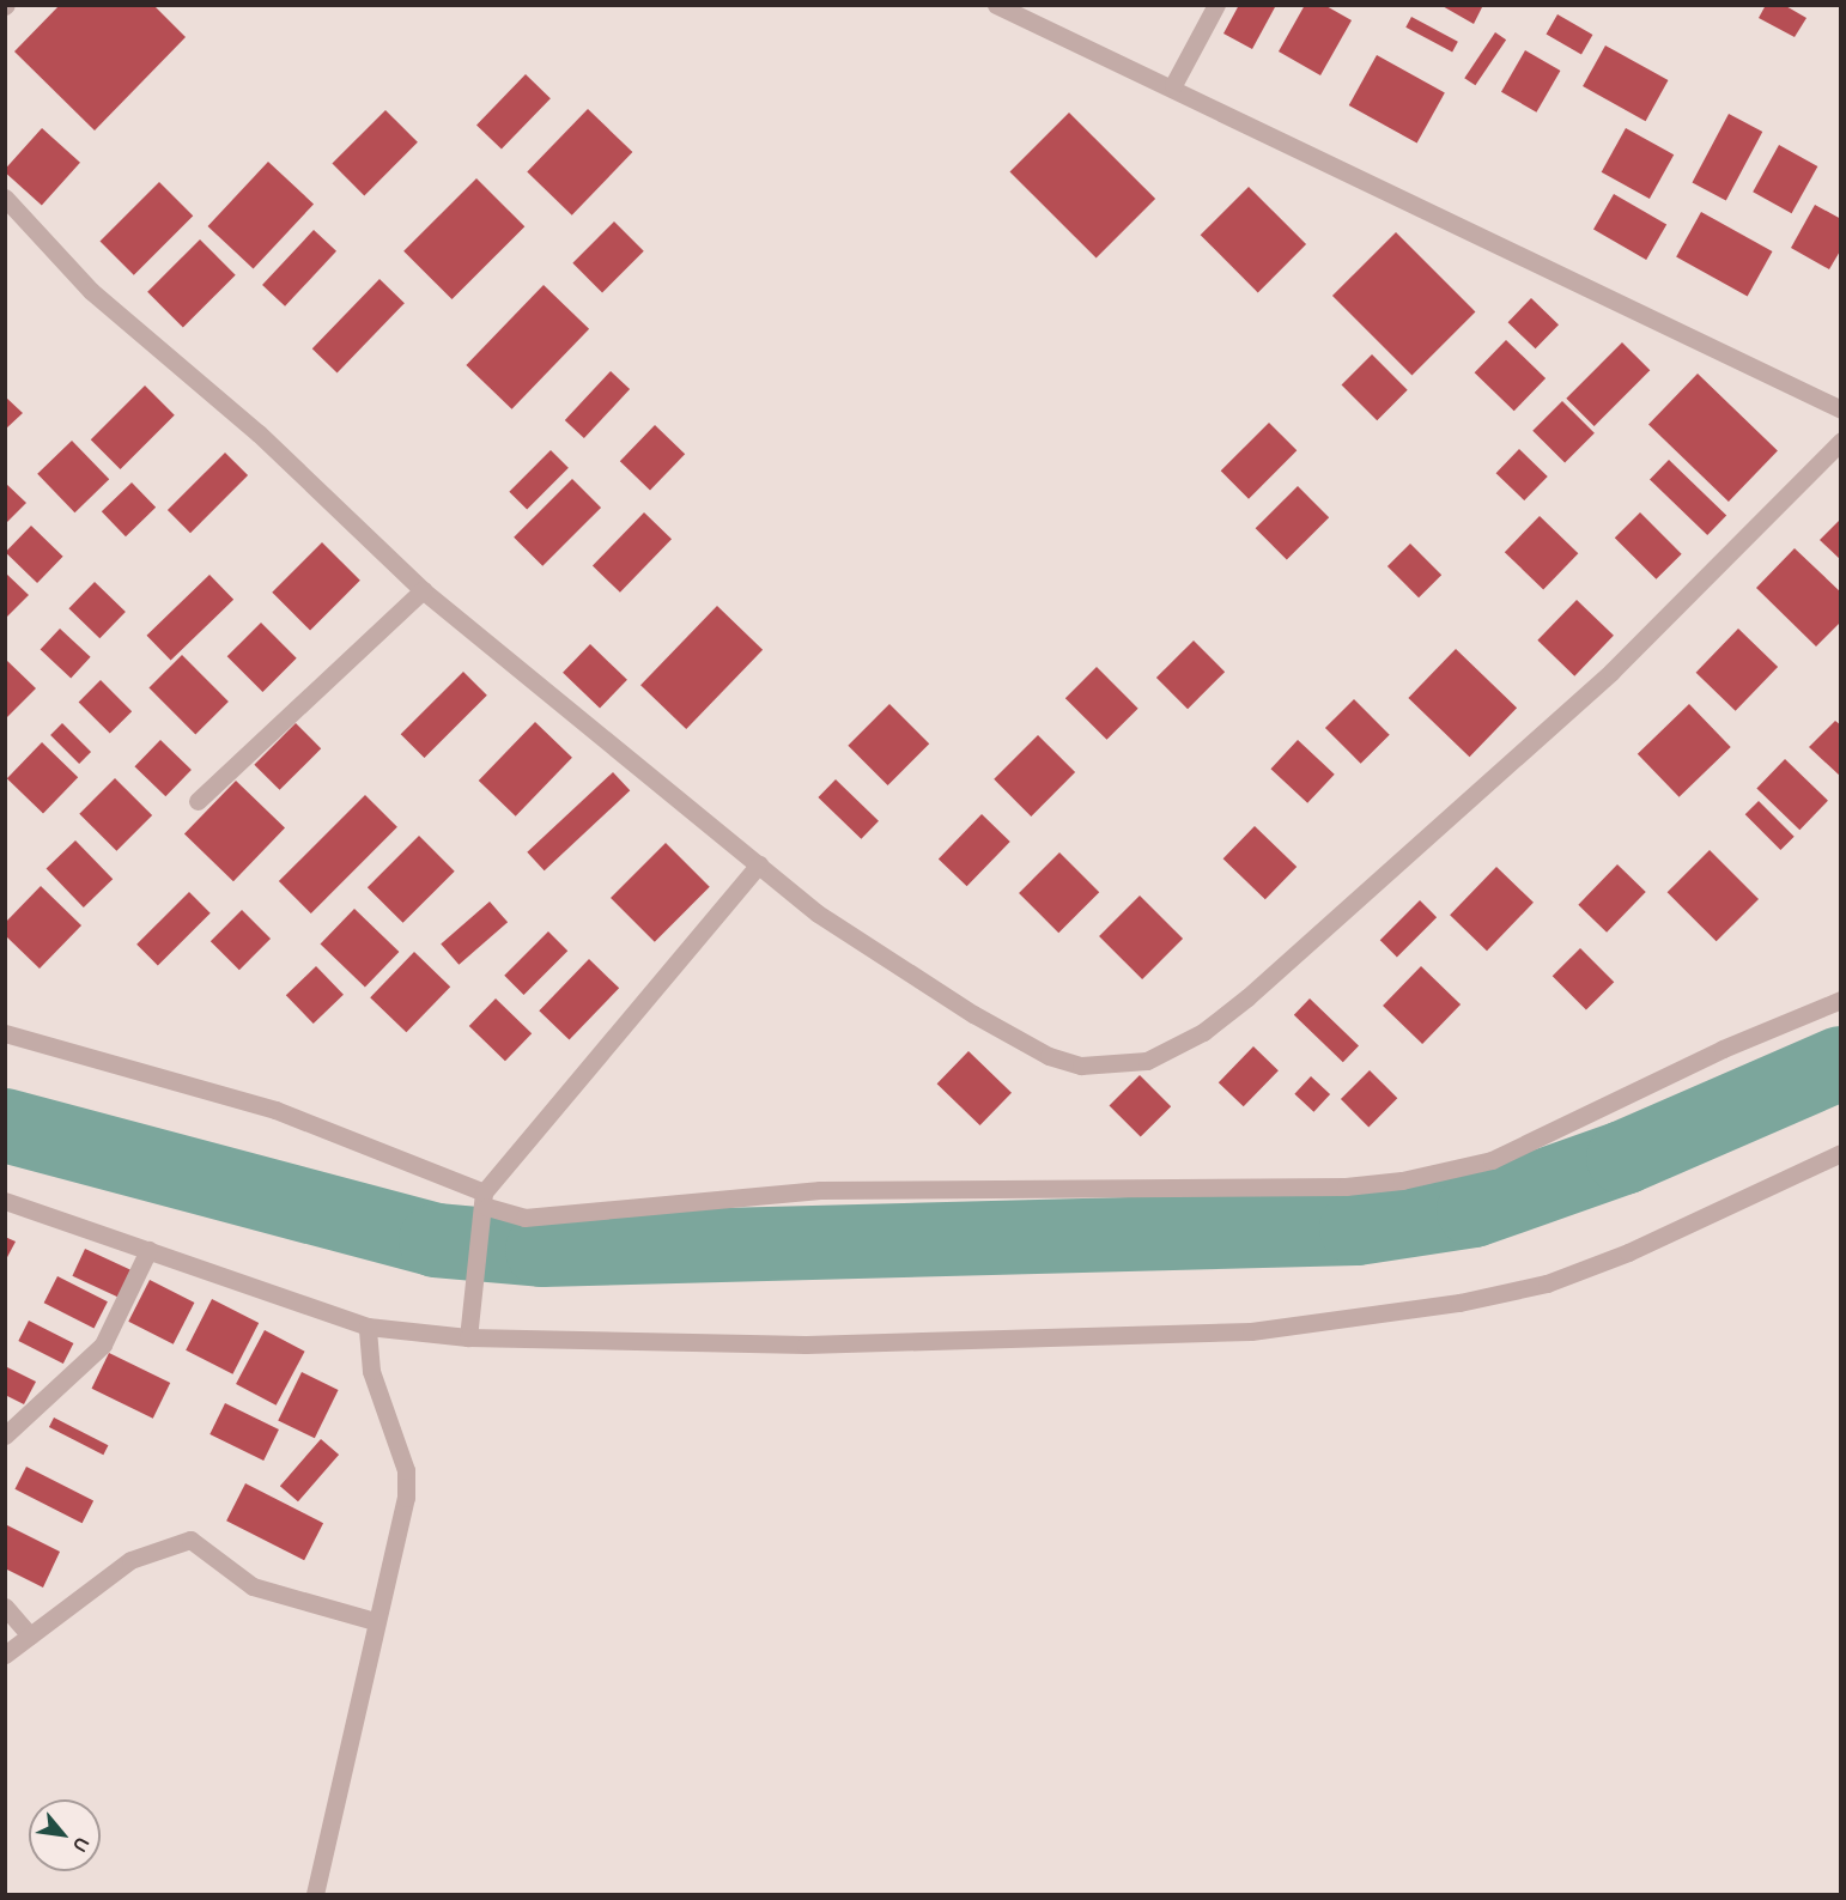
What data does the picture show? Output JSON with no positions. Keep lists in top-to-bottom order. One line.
{"north":"bottom right"}
